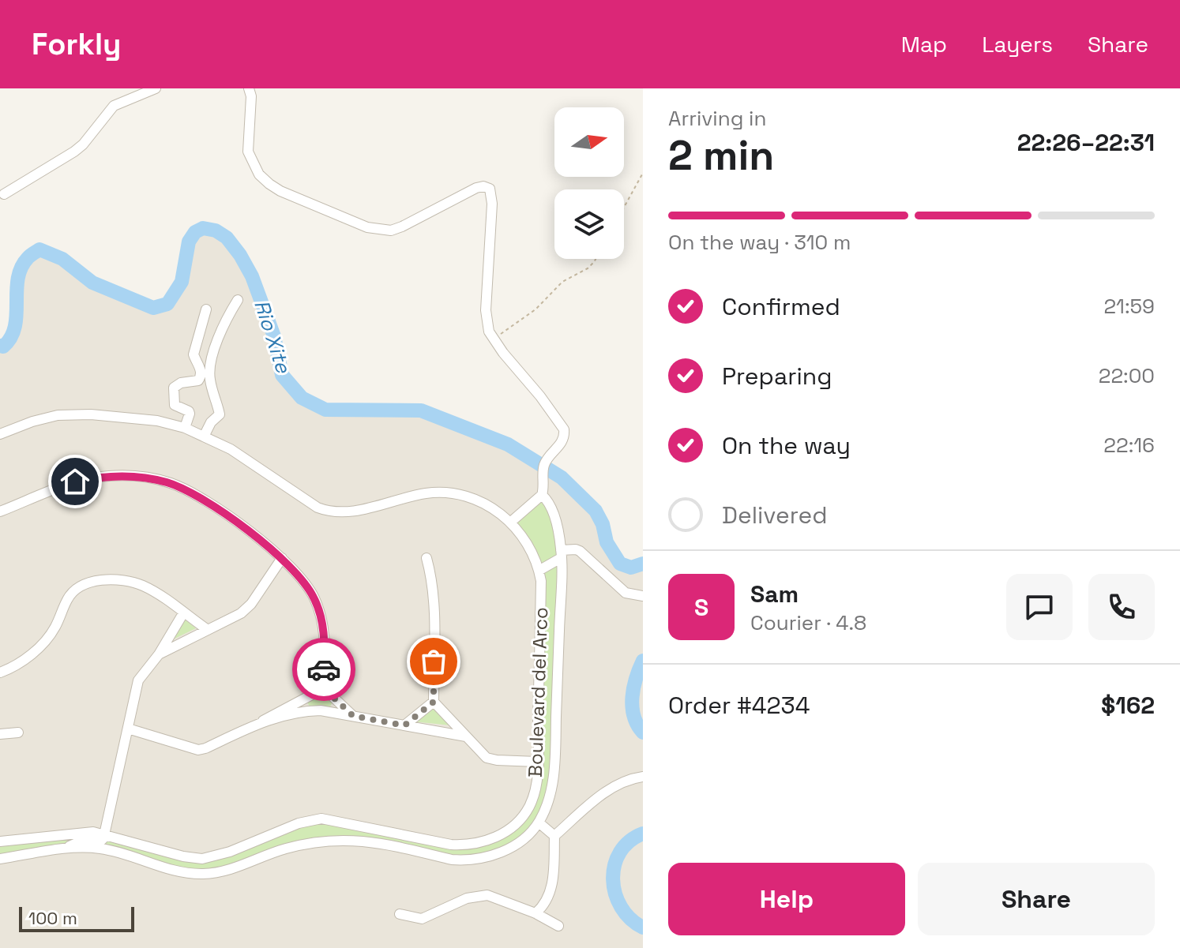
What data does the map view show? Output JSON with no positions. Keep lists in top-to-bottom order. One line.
{"streets":{"street":["Boulevard del Arco"]},"water":["Rio Xite"],"scale_bar":"100 m","north":"right","page":{"header":"Forkly","nav":["Map","Layers","Share"],"heading":["2 min","Arriving in","22:26–22:31"],"panel":["Sam","Courier · 4.8","Order #4234","$162"],"bar":"On the way · 310 m","list":[["Confirmed","21:59"],["Preparing","22:00"],["On the way","22:16"],"Delivered"],"round":"S","buttons":["Help","Share"],"scale":"100 m"}}
